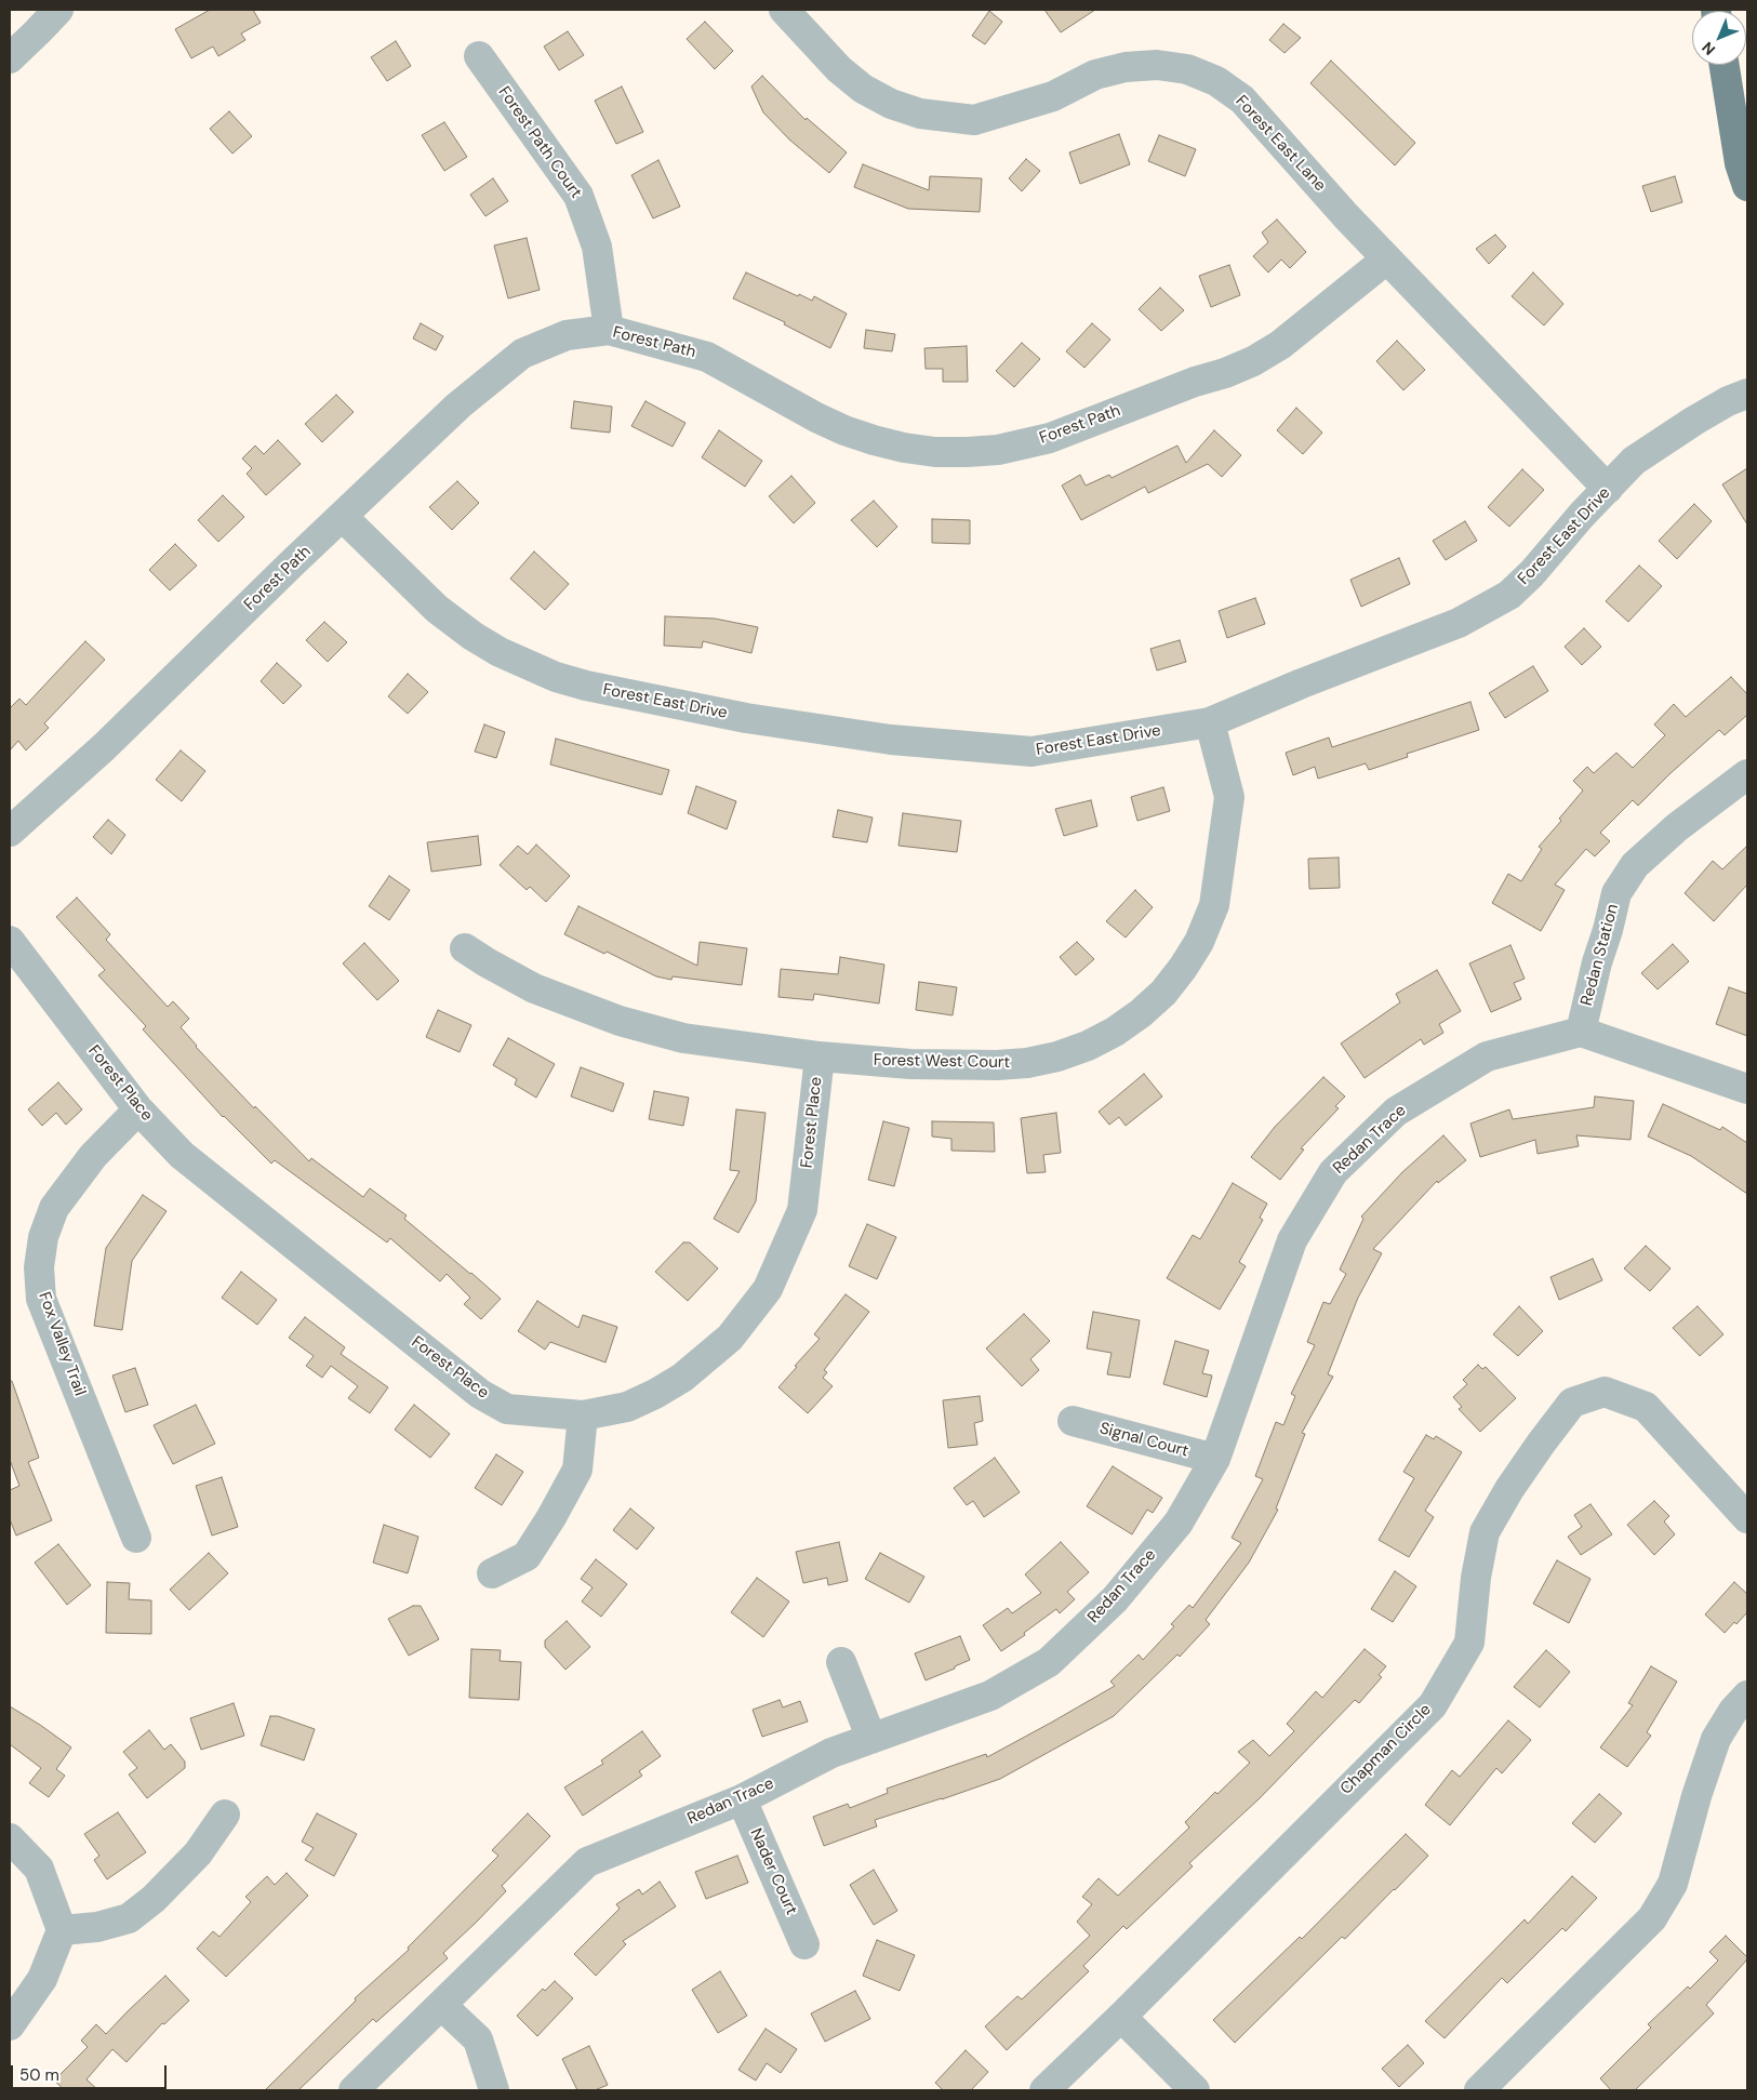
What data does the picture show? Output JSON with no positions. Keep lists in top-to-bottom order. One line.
{"streets":{"street":["Forest Path Court","Forest East Lane","Forest Path","Forest East Drive","Redan Station","Forest West Court","Forest Place","Redan Trace","Fox Valley Trail","Signal Court","Chapman Circle","Nader Court"]},"crossings":[["Forest Path Court","Forest Path"],["Forest East Lane","Forest Path"],["Forest East Lane","Forest East Drive"],["Forest Path","Forest East Drive"],["Forest East Drive","Forest West Court"],["Redan Station","Redan Trace"],["Forest West Court","Forest Place"],["Forest Place","Fox Valley Trail"],["Redan Trace","Signal Court"],["Redan Trace","Nader Court"]],"scale_bar":"50 m","north":"bottom left"}
